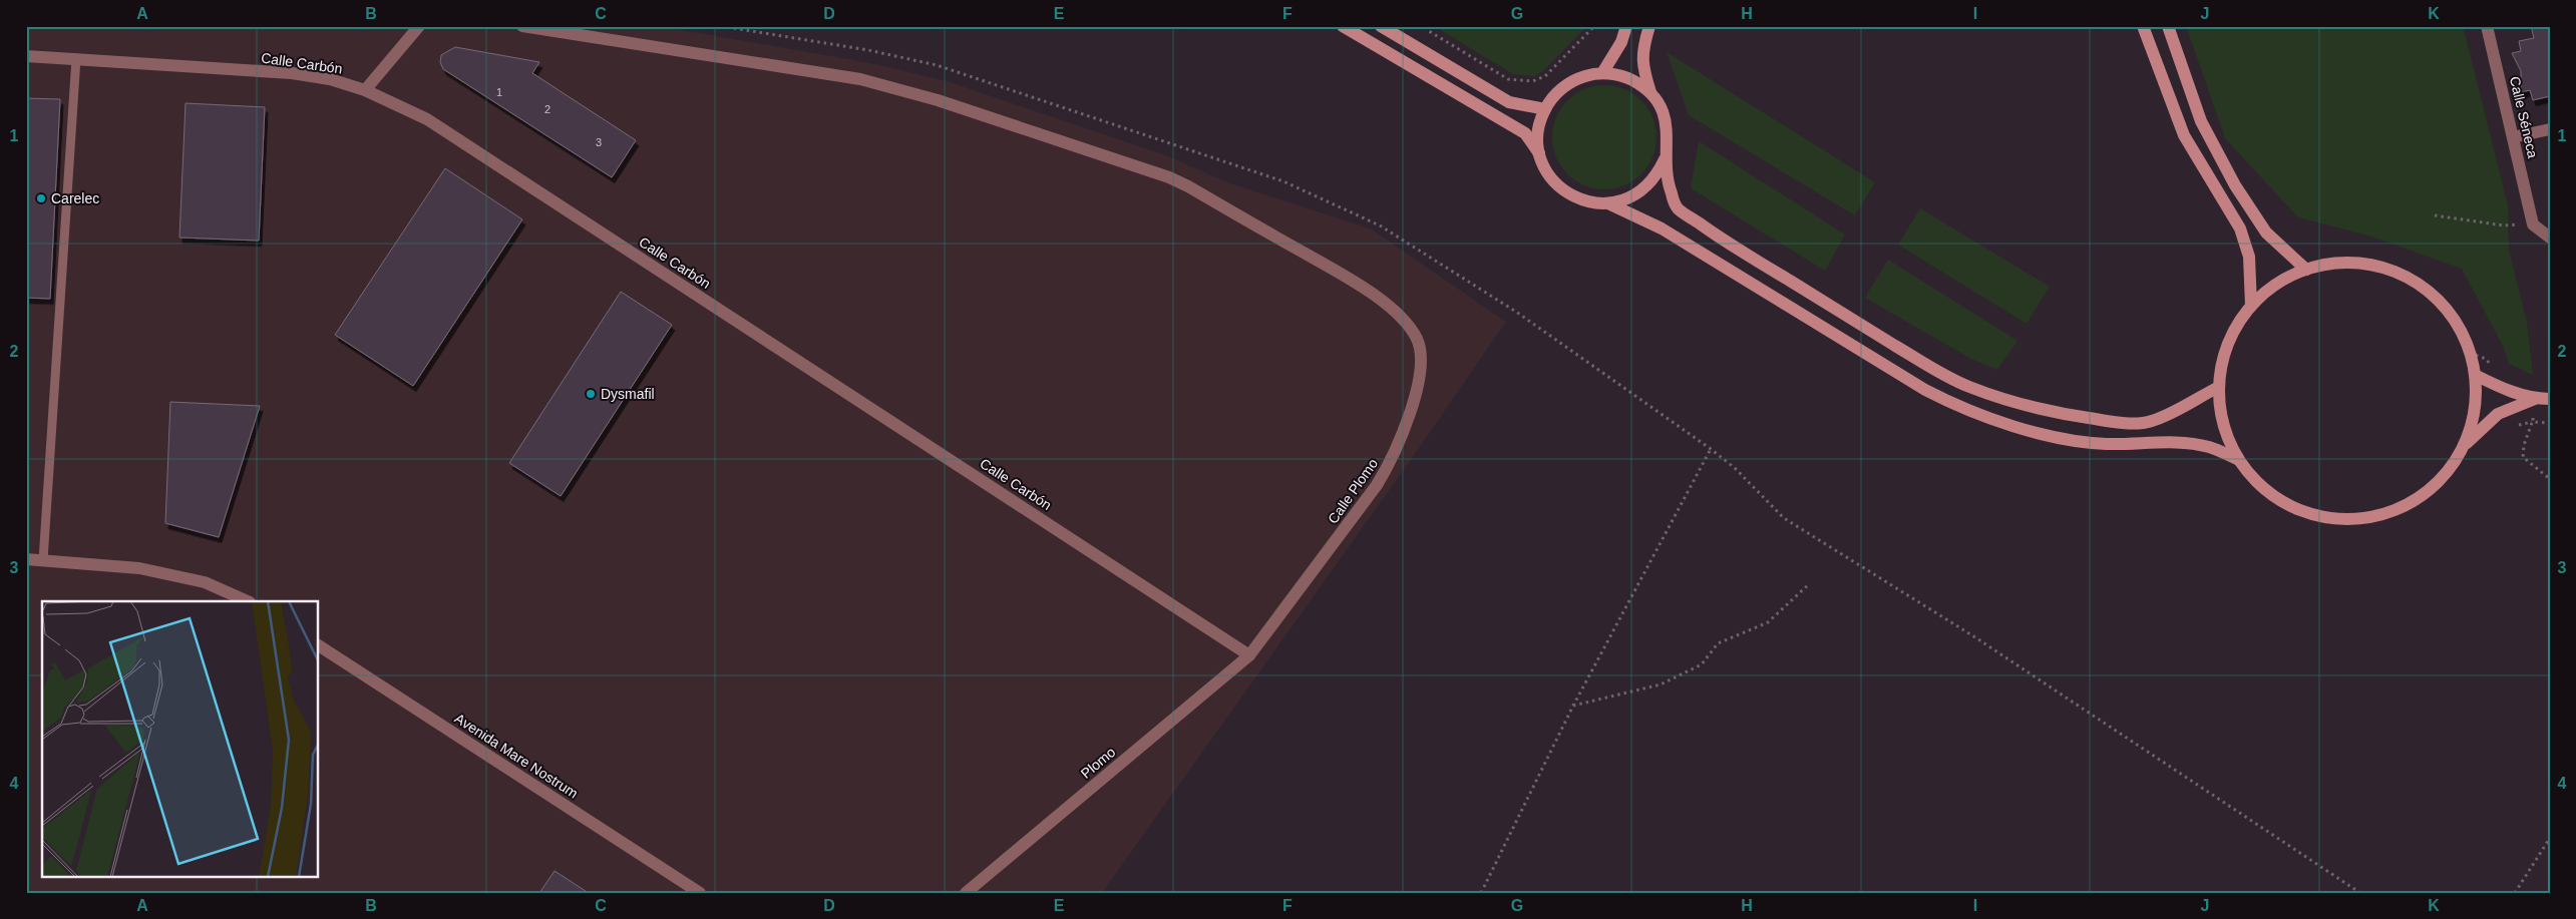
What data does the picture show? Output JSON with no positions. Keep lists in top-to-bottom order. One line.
{"streets":{"street":["Calle Carbón","Calle Séneca","Calle Plomo","Avenida Mare Nostrum","Plomo"]},"crossings":[["Calle Carbón","Calle Plomo"],["Calle Carbón","Plomo"],["Calle Plomo","Plomo"]],"places":["Carelec","Dysmafil"],"house_numbers":["1","2","3"],"grid":{"columns":["A","B","C","D","E","F","G","H","I","J","K"],"rows":["1","2","3","4"]}}
